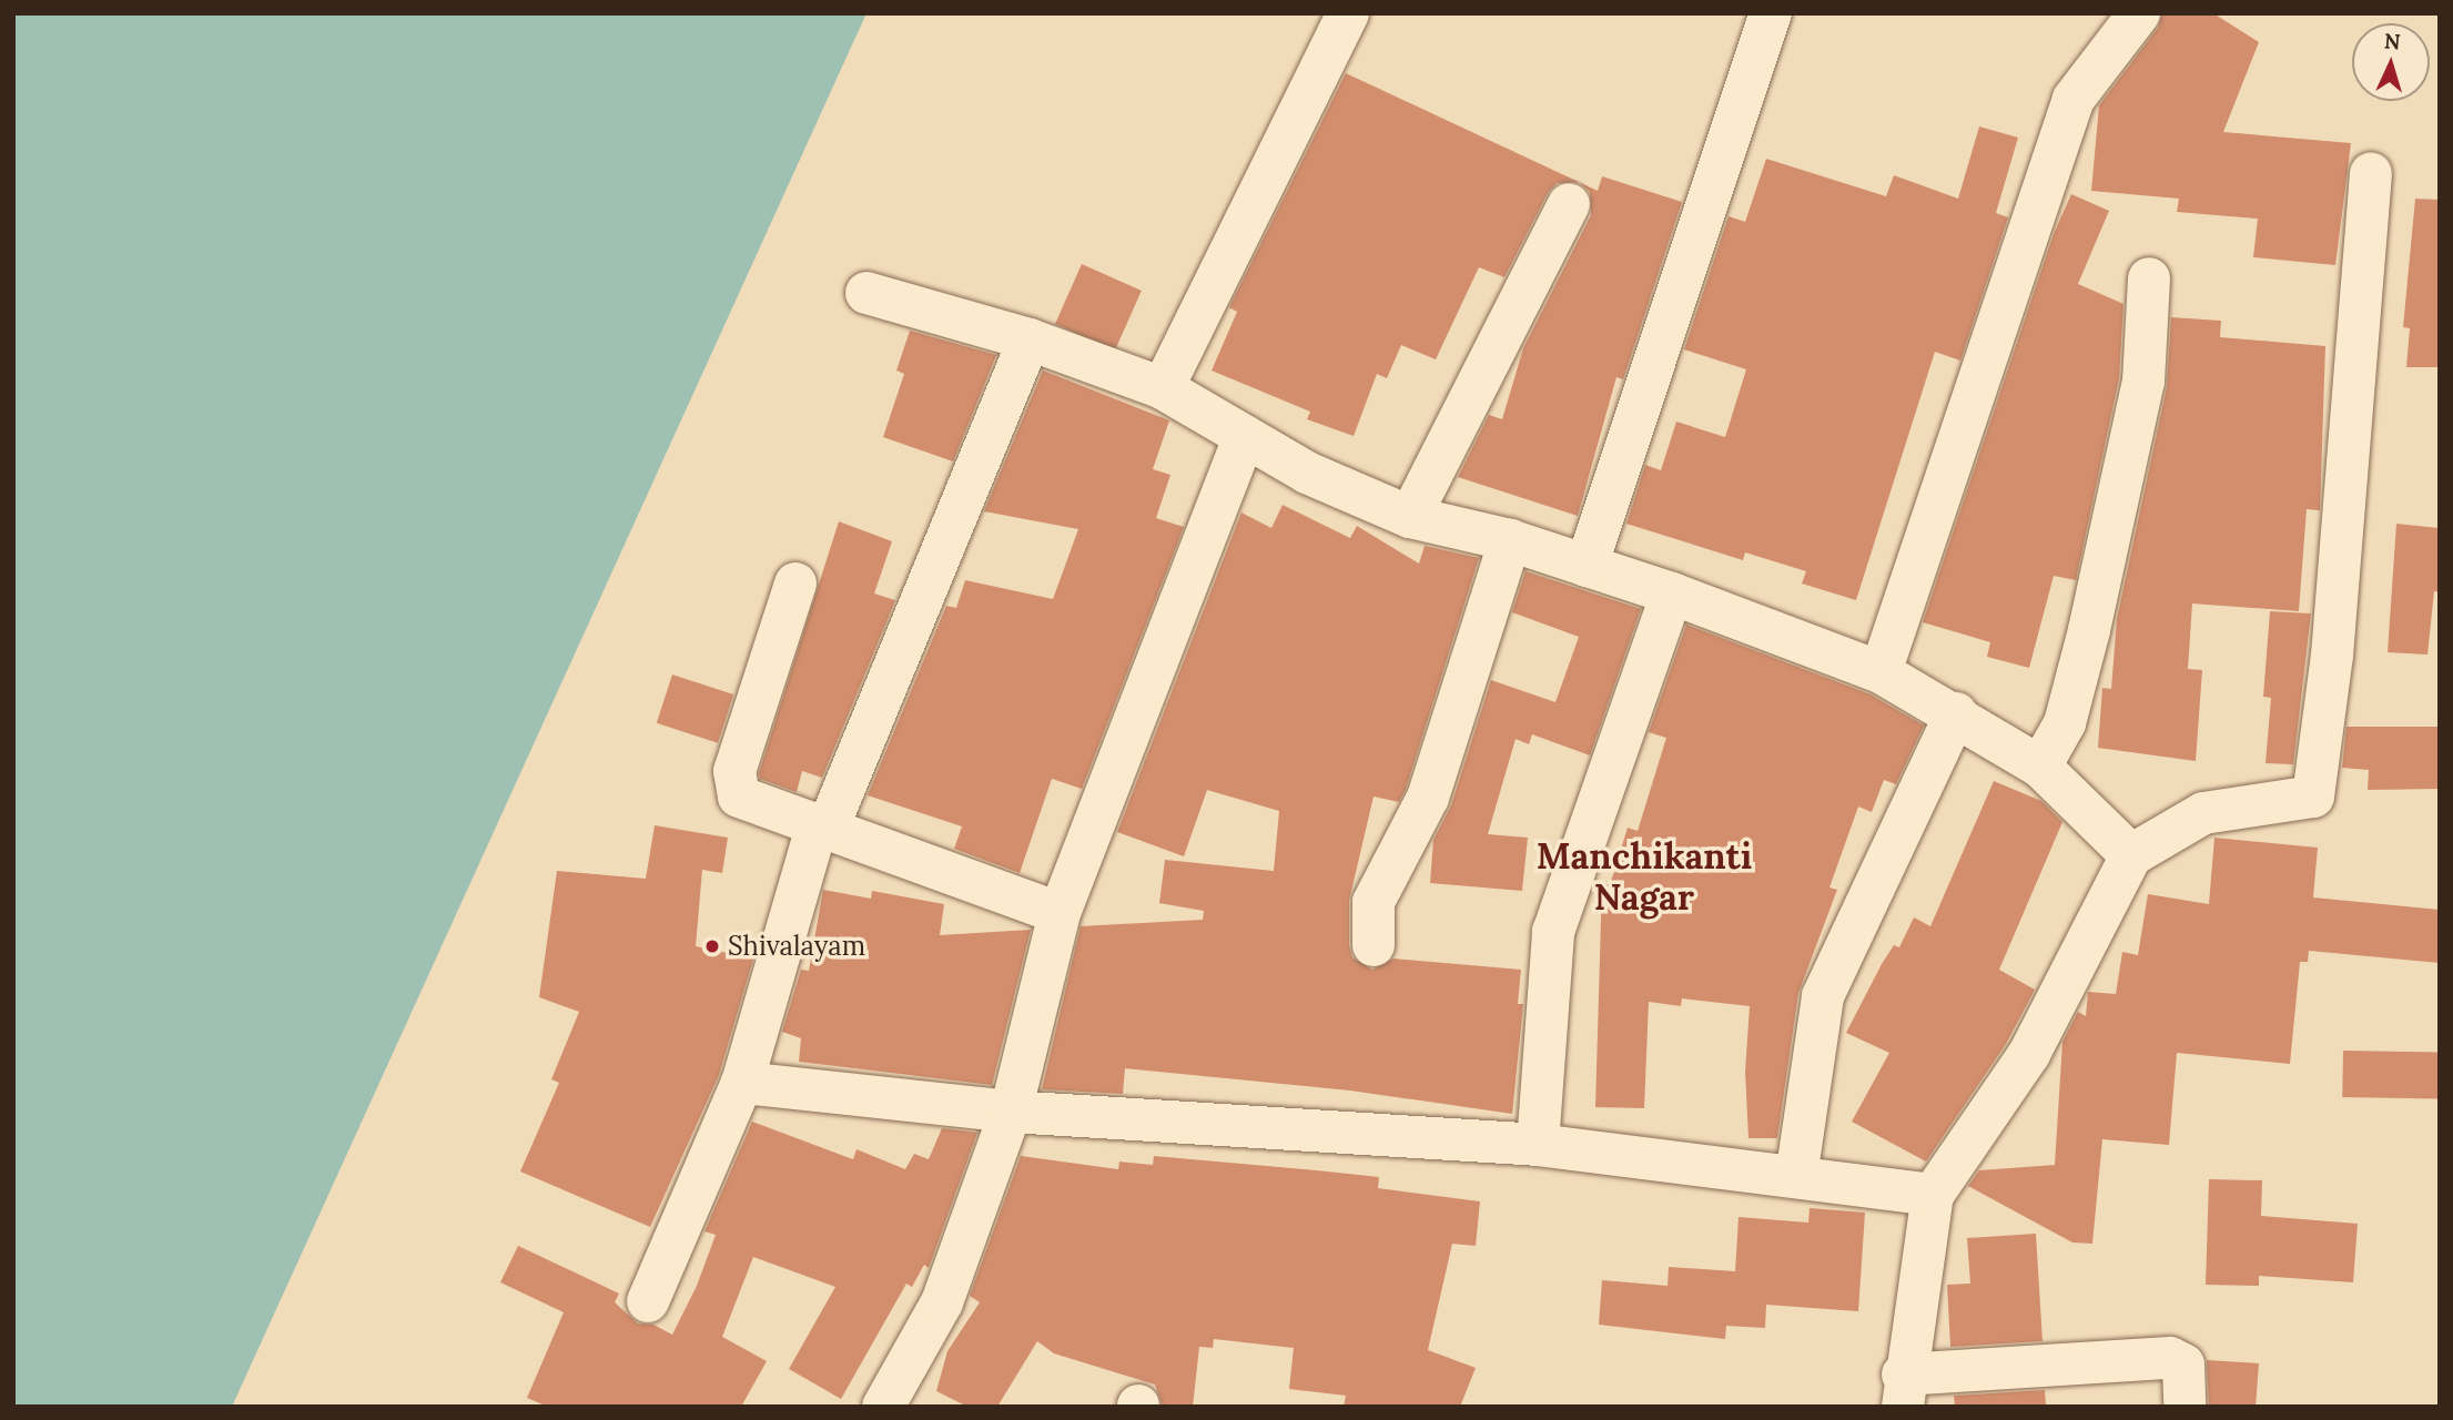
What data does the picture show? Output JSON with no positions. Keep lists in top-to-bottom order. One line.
{"districts":["Manchikanti Nagar"],"places":["Shivalayam"],"north":"top"}
